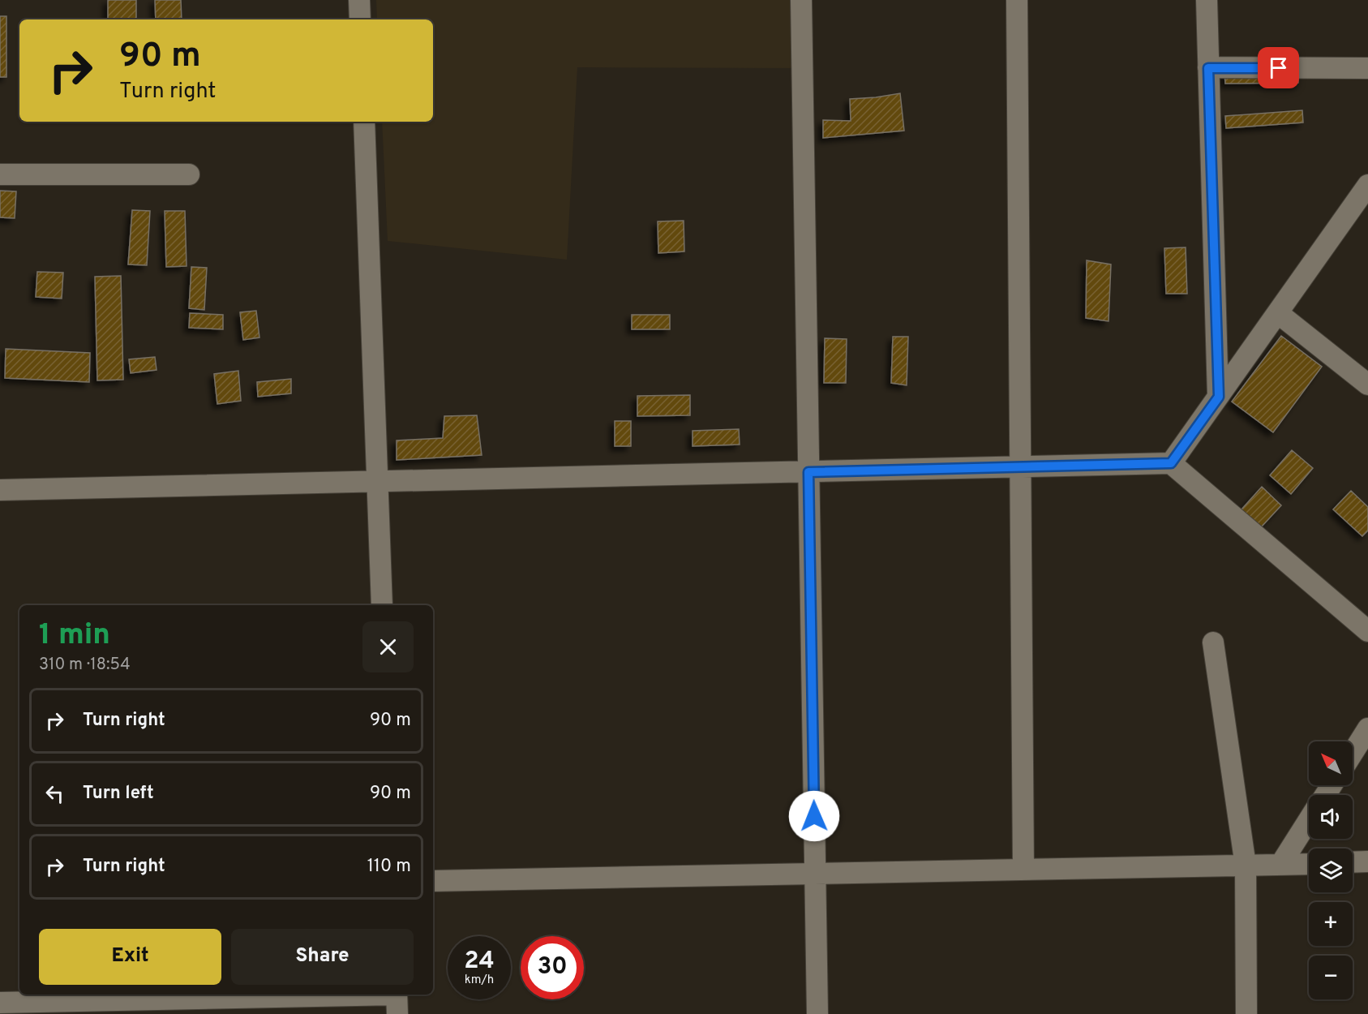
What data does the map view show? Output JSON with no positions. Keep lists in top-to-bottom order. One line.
{"north":"top left","page":{"turn":["90 m","Turn right"],"heading":["1 min","310 m · 18:54"],"list":[{"name":"Turn right","value":"90 m"},{"name":"Turn left","value":"90 m"},{"name":"Turn right","value":"110 m"}],"map_buttons":["+","−"],"buttons":["Exit","Share"],"speed":"24 km/h","limit":"30"}}
